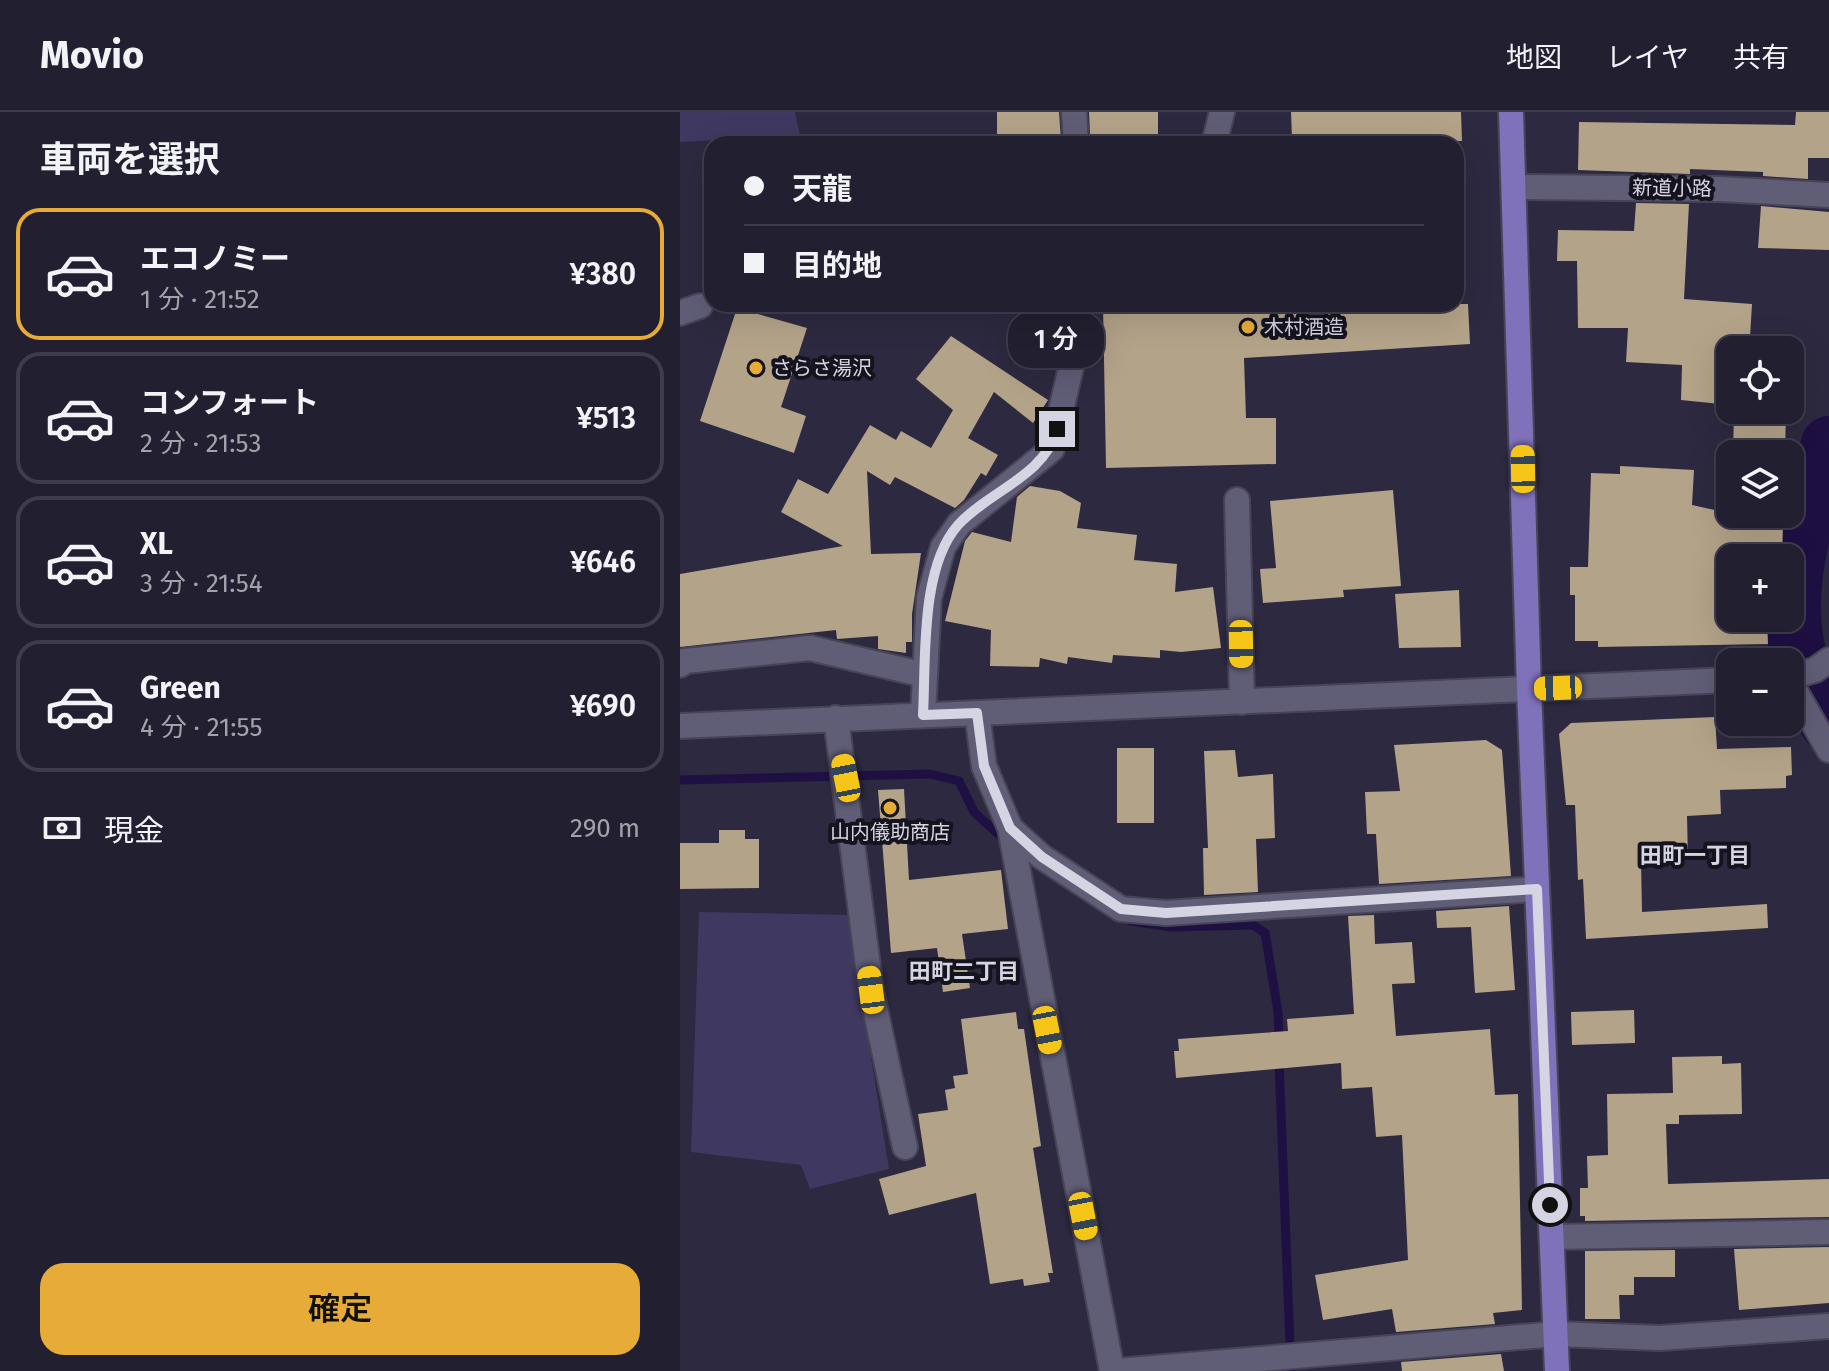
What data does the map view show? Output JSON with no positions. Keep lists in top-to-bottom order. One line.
{"streets":{"street":["新道小路"]},"districts":["田町一丁目","田町二丁目"],"places":["木村酒造","さらさ湯沢","山内儀助商店"],"page":{"header":"Movio","nav":["地図","レイヤ","共有"],"heading":"車両を選択","banner":["天龍","目的地"],"list":[{"name":"エコノミー","note":"1 分 · 21:52","value":"¥380"},{"name":"コンフォート","note":"2 分 · 21:53","value":"¥513"},{"name":"XL","note":"3 分 · 21:54","value":"¥646"},{"name":"Green","note":"4 分 · 21:55","value":"¥690"}],"bubble":"1 分","map_buttons":["+","−"],"pay":["現金","290 m"],"buttons":"確定"}}
